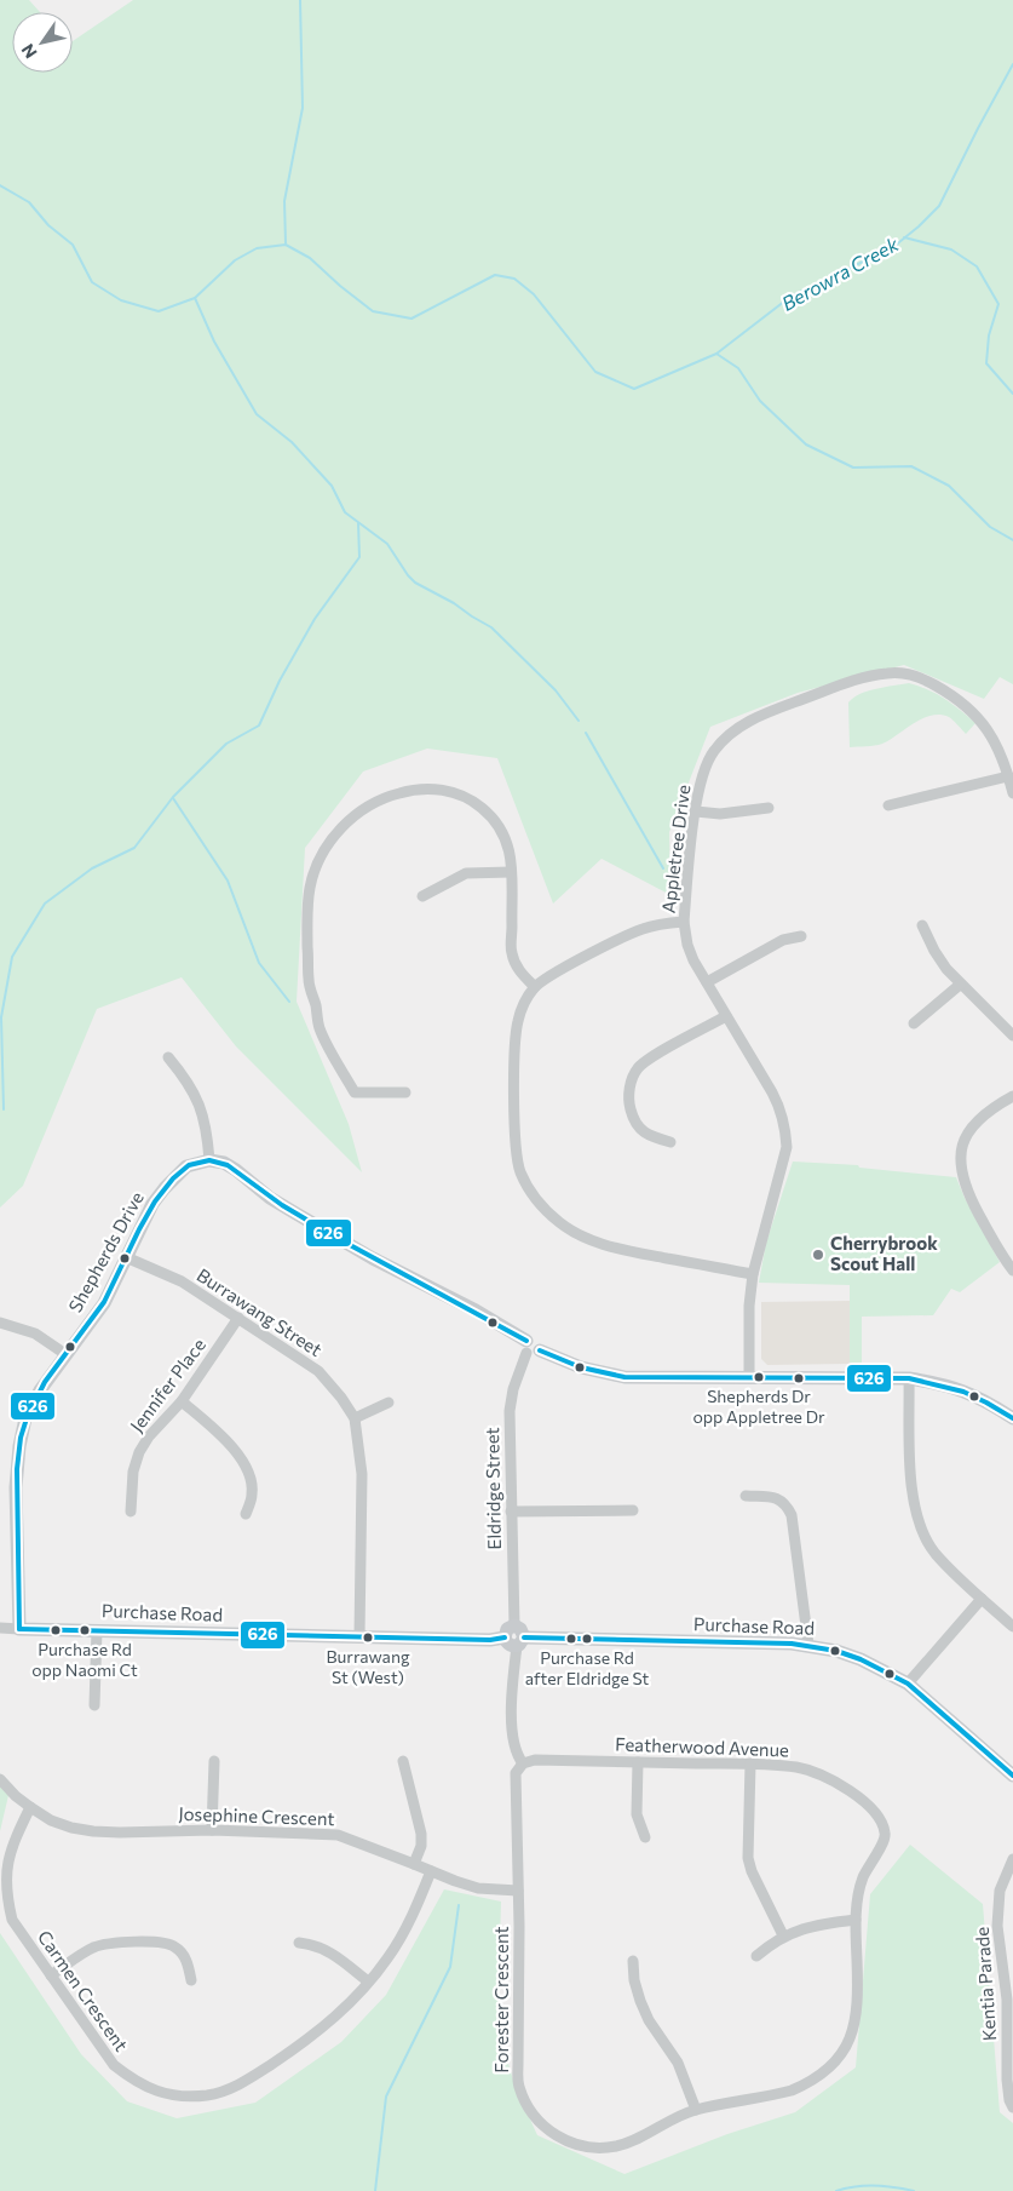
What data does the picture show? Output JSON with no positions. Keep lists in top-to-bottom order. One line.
{"streets":{"main road":["Shepherds Drive","Purchase Road"],"street":["Appletree Drive","Burrawang Street","Jennifer Place","Eldridge Street","Featherwood Avenue","Josephine Crescent","Kentia Parade","Carmen Crescent","Forester Crescent"]},"crossings":[["Shepherds Drive","Burrawang Street"],["Shepherds Drive","Purchase Road"],["Burrawang Street","Jennifer Place"],["Burrawang Street","Purchase Road"],["Eldridge Street","Purchase Road"],["Featherwood Avenue","Forester Crescent"],["Josephine Crescent","Carmen Crescent"],["Josephine Crescent","Forester Crescent"]],"water":["Berowra Creek"],"places":["Cherrybrook Scout Hall","Shepherds Dr opp Appletree Dr","Purchase Rd opp Naomi Ct","Burrawang St (West)","Purchase Rd after Eldridge St"],"lines":["transit line 626"],"north":"bottom left"}
